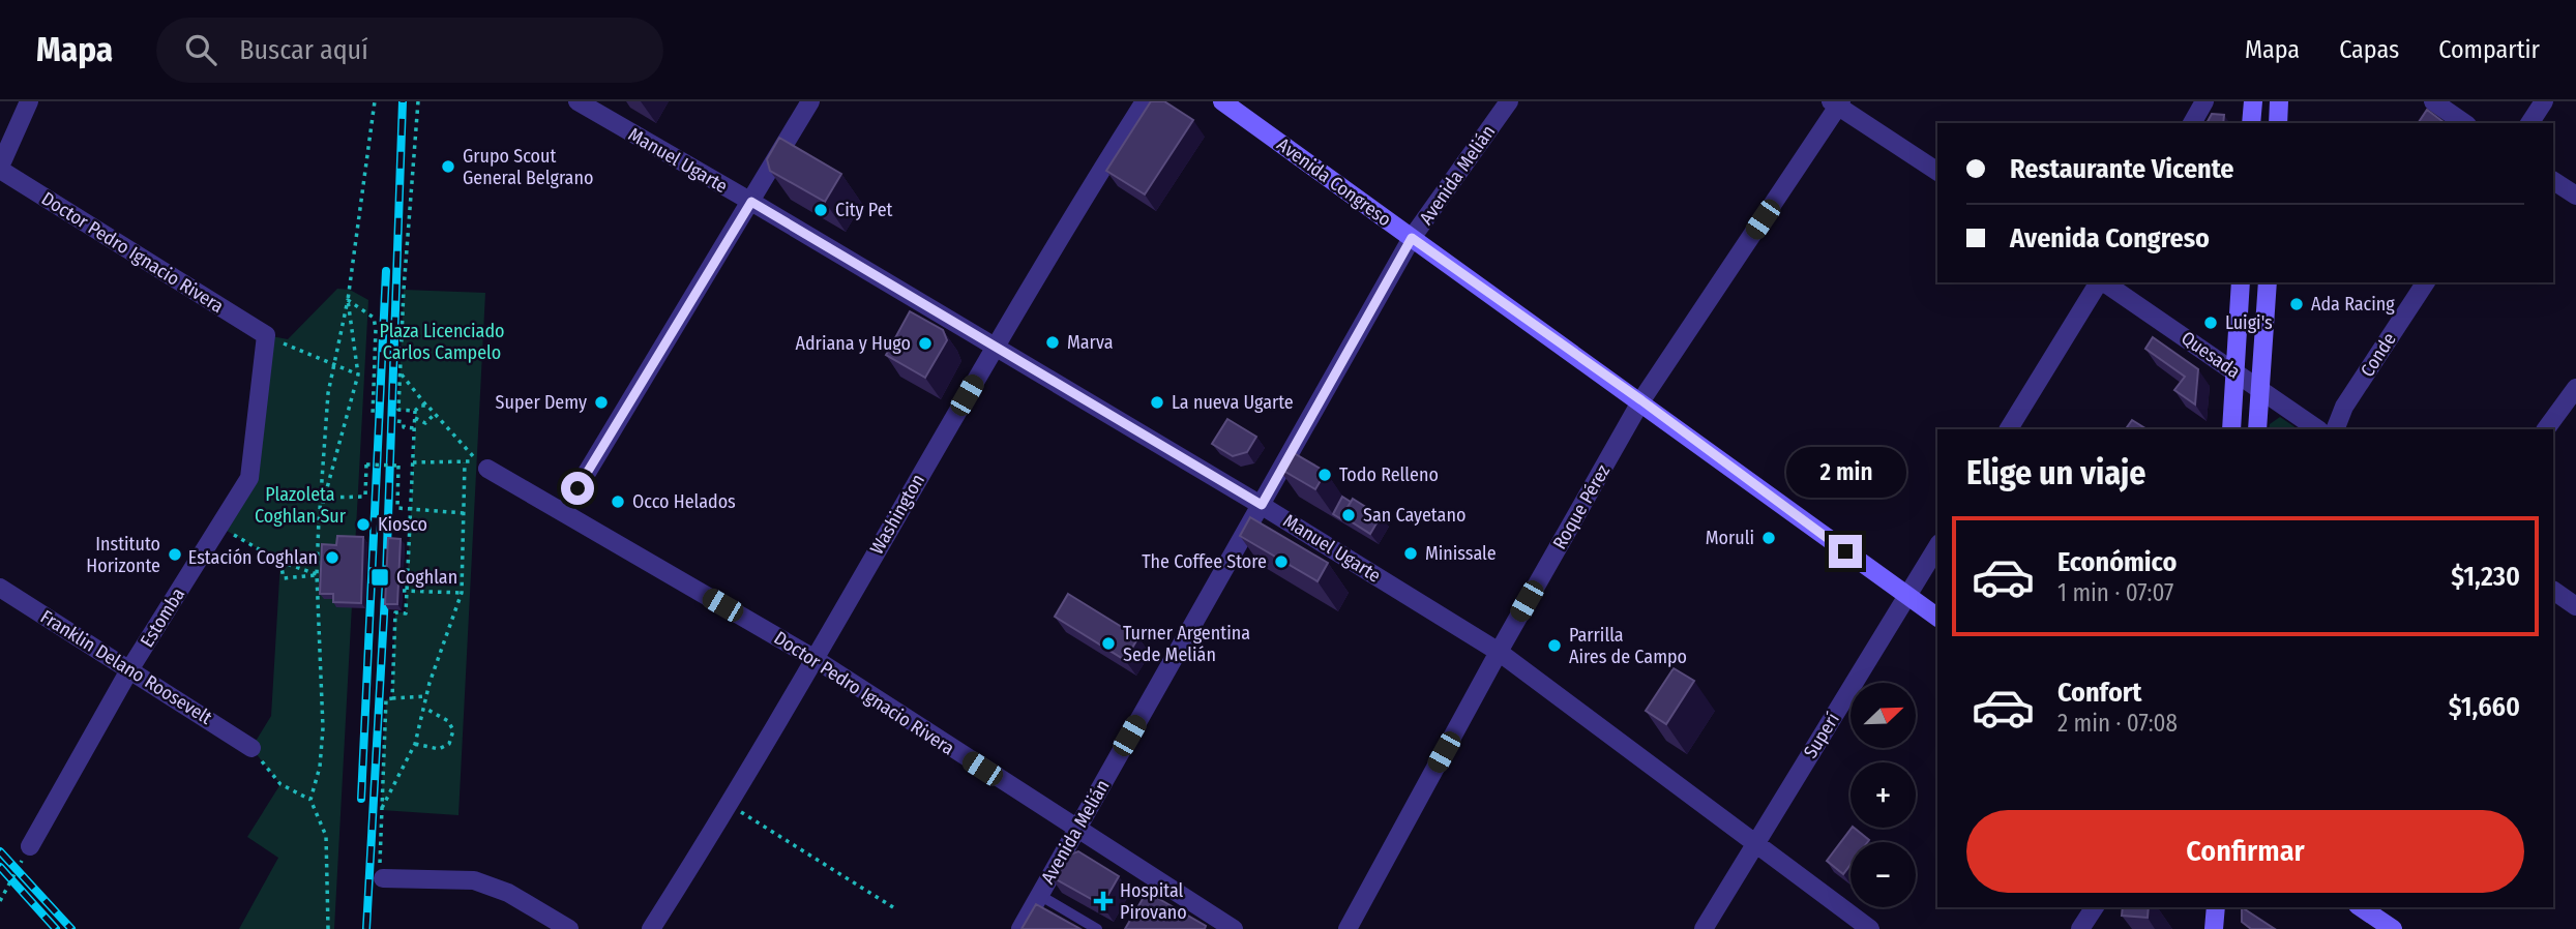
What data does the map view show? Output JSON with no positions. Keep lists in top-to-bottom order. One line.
{"streets":{"main road":["Avenida Congreso"],"street":["Manuel Ugarte","Avenida Melián","Doctor Pedro Ignacio Rivera","Quesada","Conde","Roque Pérez","Washington","Estomba","Franklin Delano Roosevelt","Superí"]},"crossings":[["Manuel Ugarte","Avenida Melián"],["Manuel Ugarte","Roque Pérez"],["Manuel Ugarte","Washington"],["Manuel Ugarte","Superí"],["Avenida Melián","Avenida Congreso"],["Avenida Melián","Doctor Pedro Ignacio Rivera"],["Avenida Congreso","Roque Pérez"],["Avenida Congreso","Superí"],["Doctor Pedro Ignacio Rivera","Washington"],["Doctor Pedro Ignacio Rivera","Estomba"],["Estomba","Franklin Delano Roosevelt"]],"parks":["Plaza Licenciado Carlos Campelo","Plazoleta Coghlan Sur"],"places":{"other":["Grupo Scout General Belgrano","City Pet","Ada Racing","Luigi's","Marva","Adriana y Hugo","Super Demy","La nueva Ugarte","Todo Relleno","Occo Helados","San Cayetano","Kiosco","Moruli","Minissale","Instituto Horizonte","Estación Coghlan","The Coffee Store","Turner Argentina Sede Melián","Parrilla Aires de Campo"],"transit":["Coghlan"],"health":["Hospital Pirovano"]},"north":"top right","page":{"header":"Mapa","search":"Buscar aquí","nav":["Mapa","Capas","Compartir"],"banner":["Restaurante Vicente","Avenida Congreso"],"heading":"Elige un viaje","bubble":"2 min","list":[{"name":"Económico","note":"1 min · 07:07","value":"$1,230"},{"name":"Confort","note":"2 min · 07:08","value":"$1,660"}],"map_buttons":["+","−"],"buttons":"Confirmar"}}
